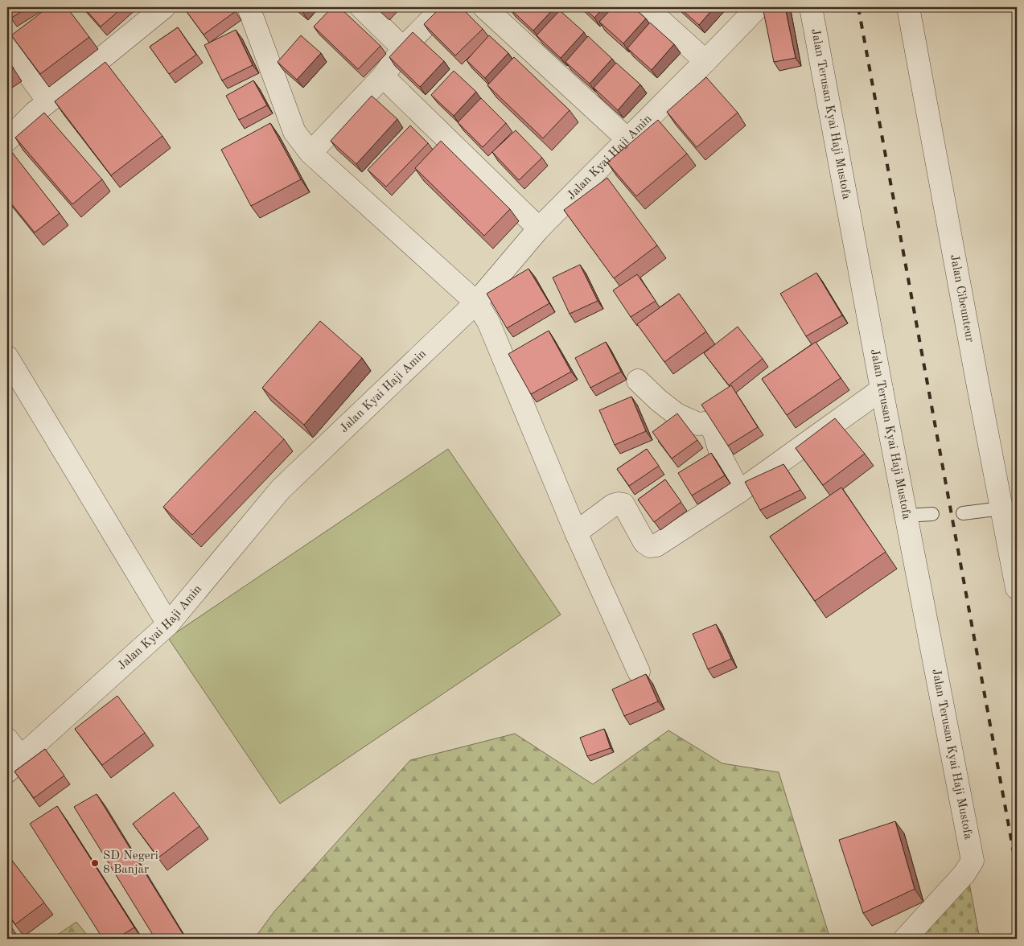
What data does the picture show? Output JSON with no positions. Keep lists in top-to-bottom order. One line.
{"streets":{"street":["Jalan Terusan Kyai Haji Mustofa","Jalan Kyai Haji Amin","Jalan Cibeunteur"]},"places":["SD Negeri 8 Banjar"]}
